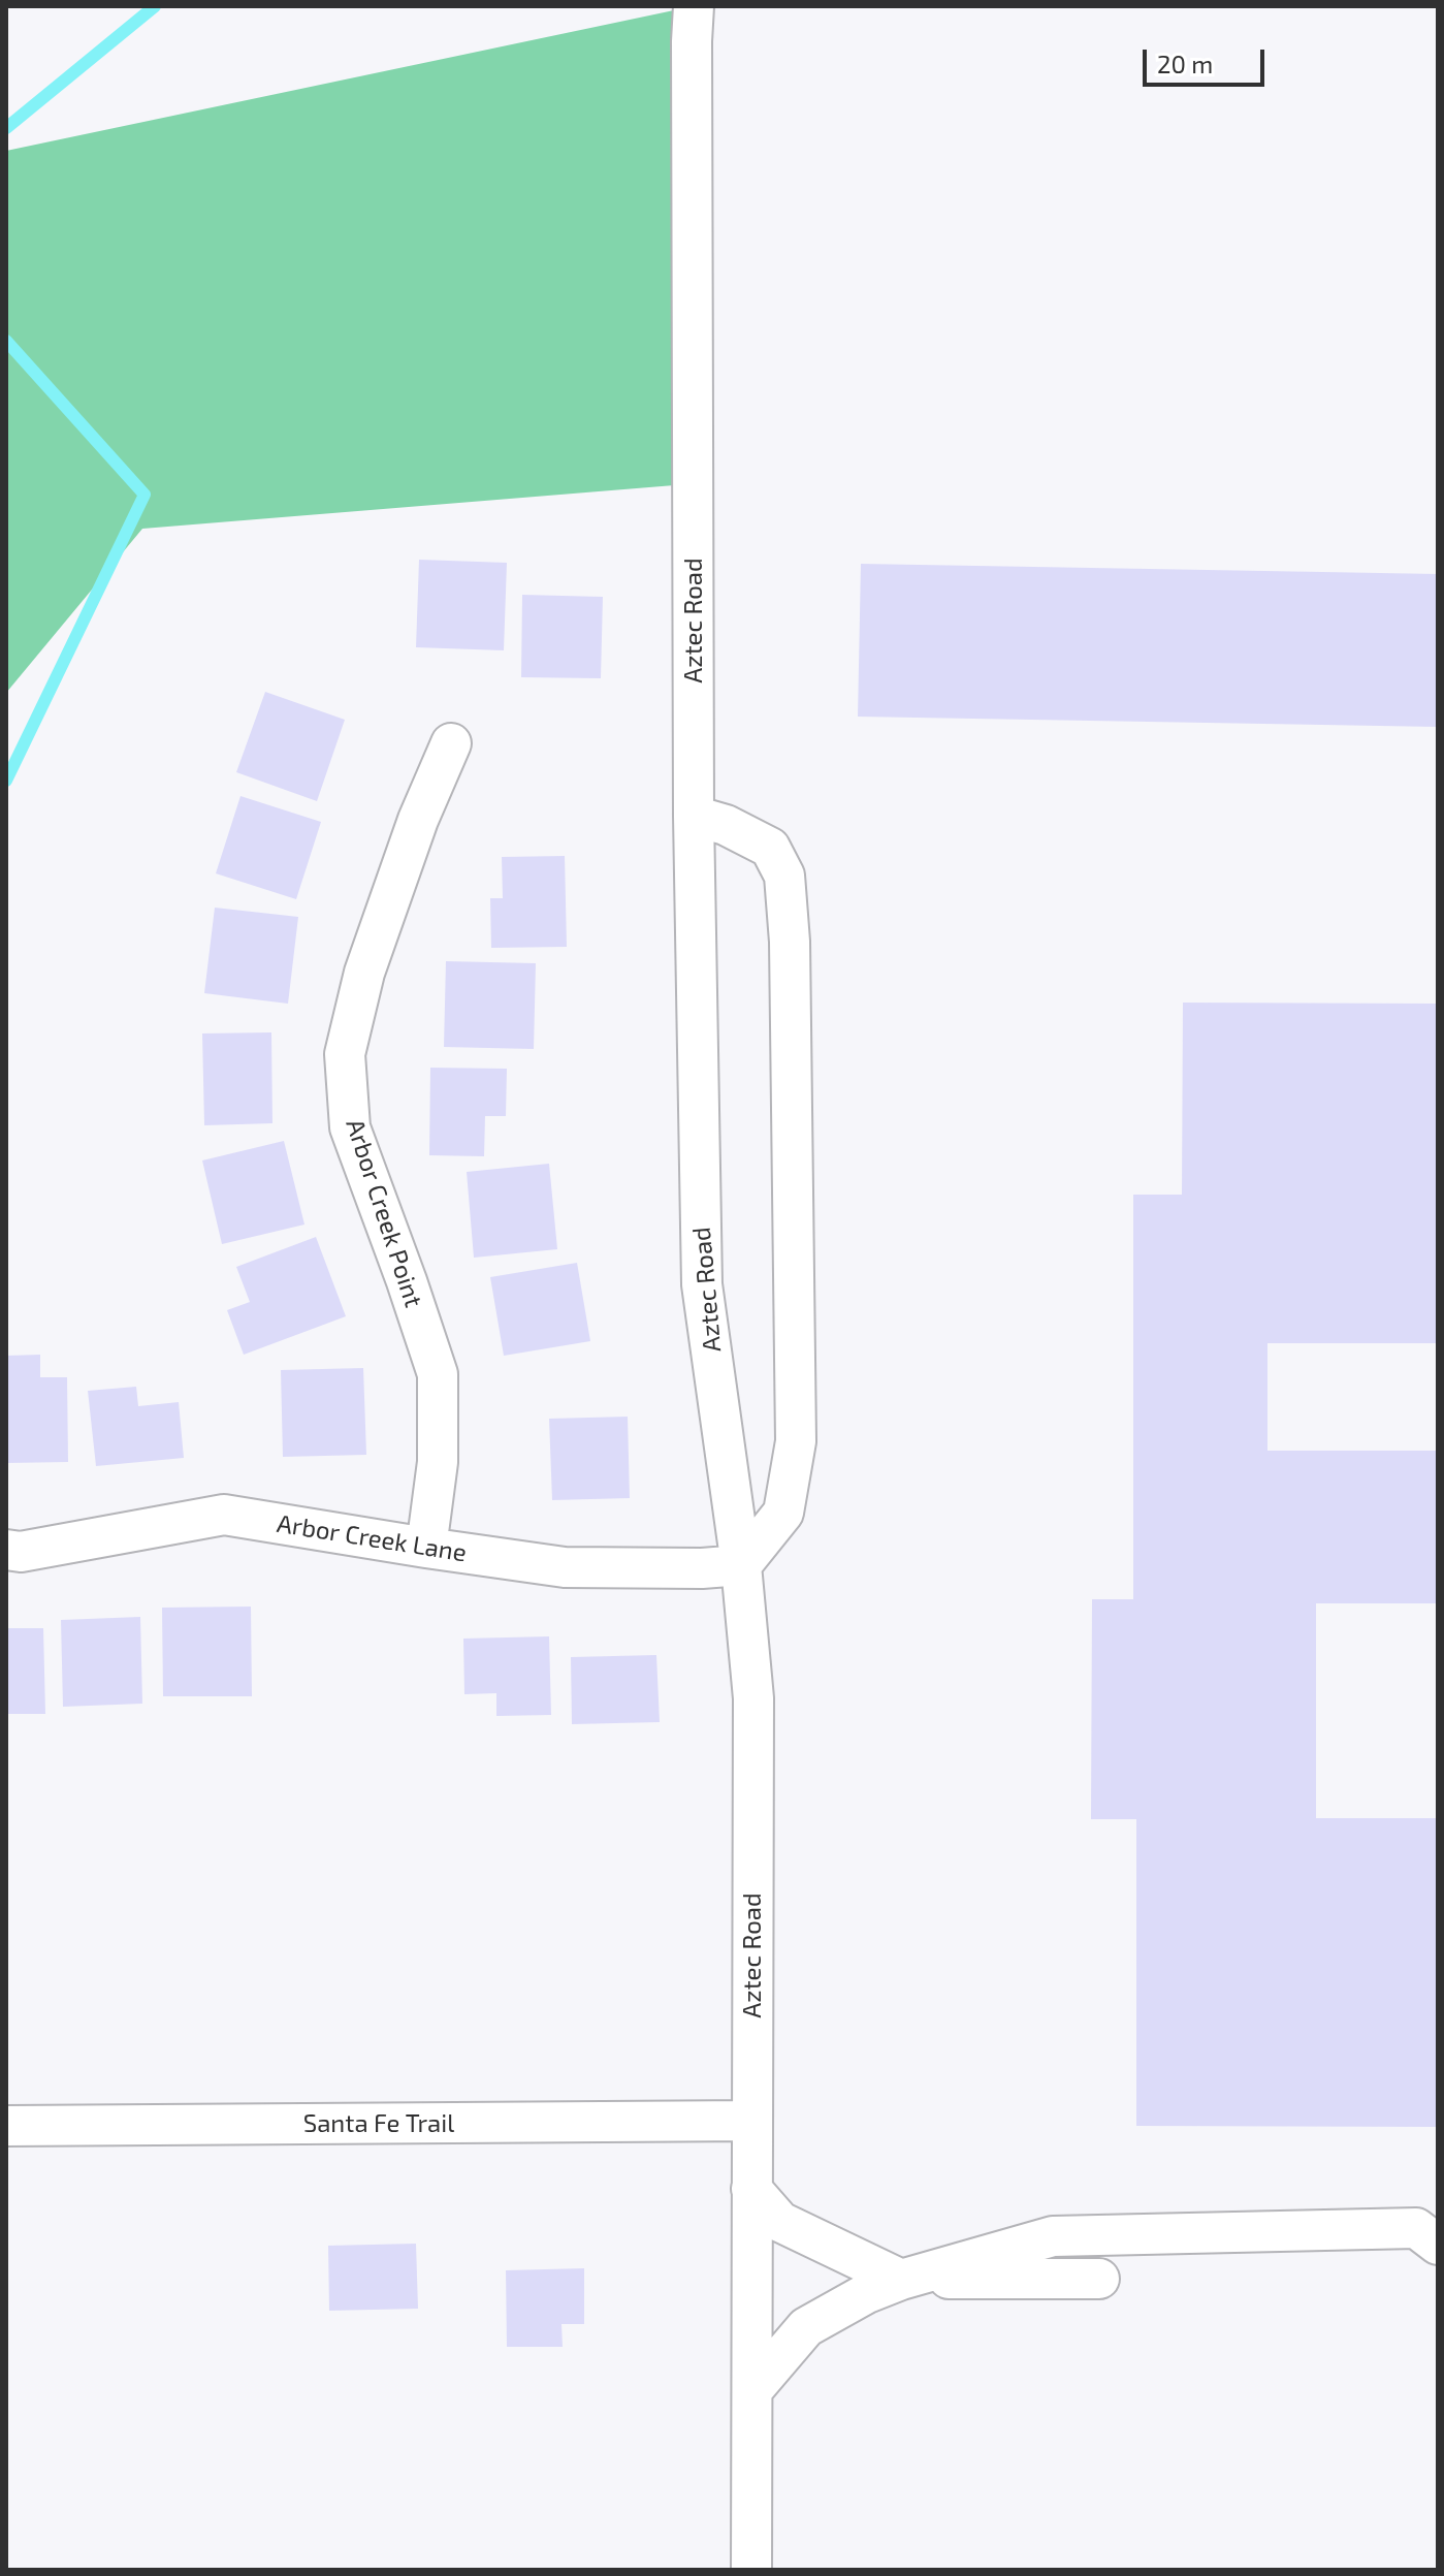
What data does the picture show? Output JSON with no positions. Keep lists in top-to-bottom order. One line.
{"streets":{"street":["Aztec Road","Arbor Creek Point","Arbor Creek Lane","Santa Fe Trail"]},"crossings":[["Aztec Road","Arbor Creek Lane"],["Aztec Road","Santa Fe Trail"],["Arbor Creek Point","Arbor Creek Lane"]],"scale_bar":"20 m"}
